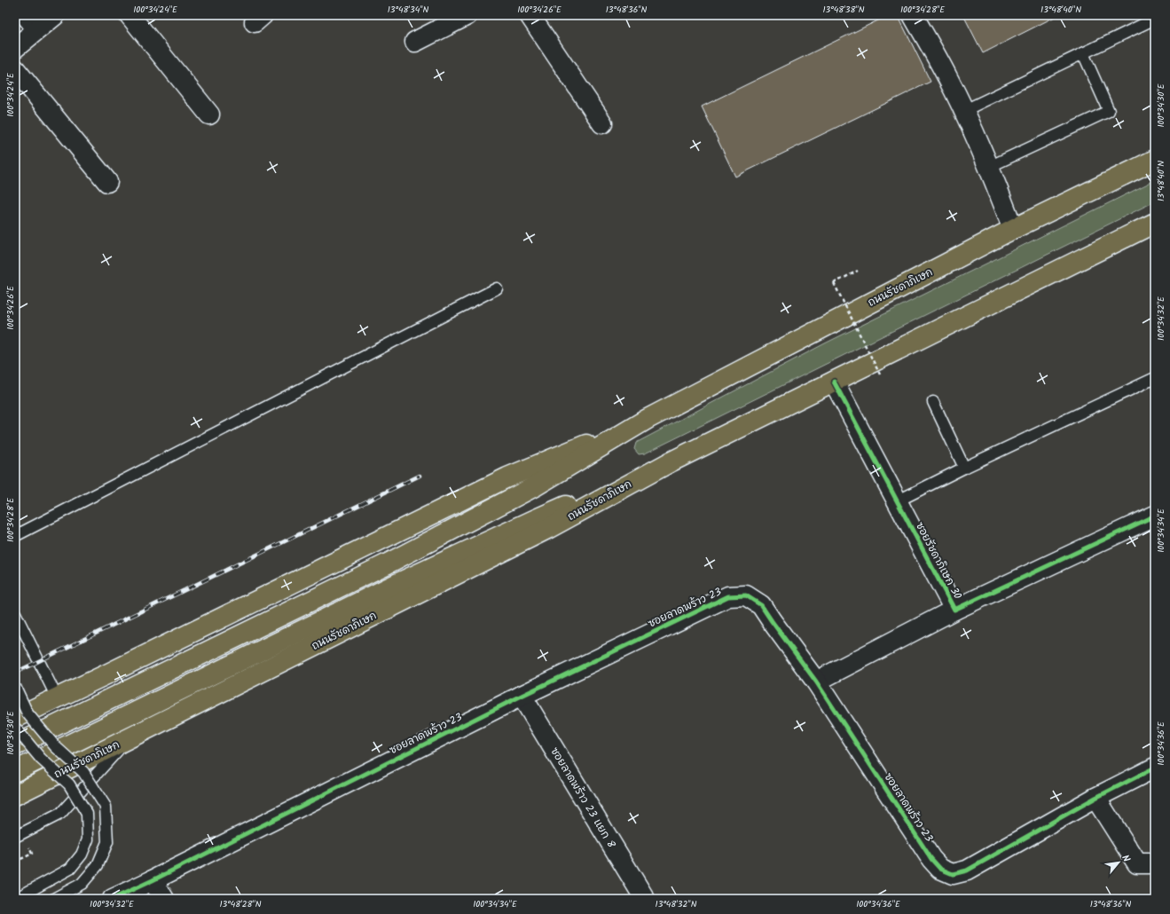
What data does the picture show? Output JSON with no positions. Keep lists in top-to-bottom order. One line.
{"streets":{"main road":["ถนนรัชดาภิเษก"],"street":["ซอยรัชดาภิเษก 30","ซอยลาดพร้าว 23","ซอยลาดพร้าว 23 แยก 8"]},"crossings":[["ถนนรัชดาภิเษก","ซอยรัชดาภิเษก 30"],["ซอยรัชดาภิเษก 30","ซอยลาดพร้าว 23"],["ซอยลาดพร้าว 23","ซอยลาดพร้าว 23 แยก 8"]],"north":"top right","coordinates":["100°34'24\"E","13°48'34\"N","100°34'26\"E","13°48'36\"N","13°48'38\"N","100°34'28\"E","13°48'40\"N","100°34'30\"E","100°34'32\"E","100°34'34\"E","100°34'36\"E","13°48'28\"N","13°48'32\"N"]}
